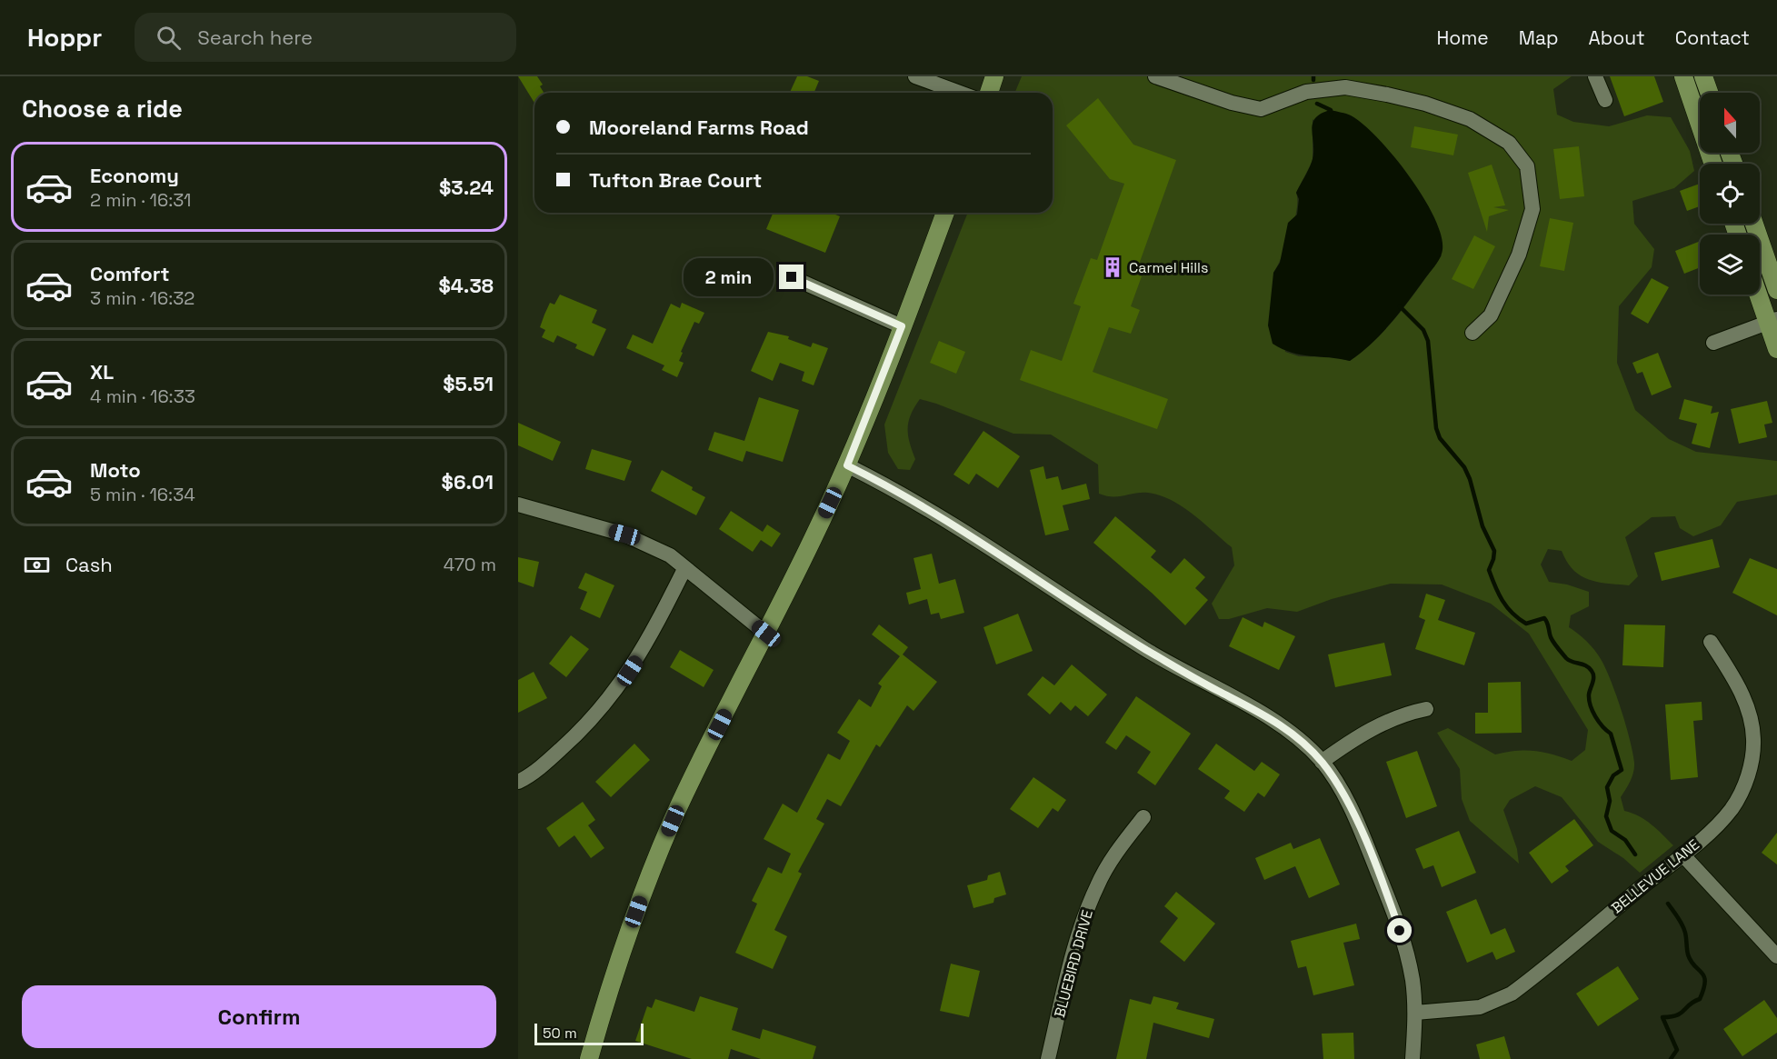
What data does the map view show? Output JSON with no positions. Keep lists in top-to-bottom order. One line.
{"streets":{"street":["BELLEVUE LANE","BLUEBIRD DRIVE"]},"places":{"building":["Carmel Hills"]},"scale_bar":"50 m","north":"top","page":{"header":"Hoppr","search":"Search here","nav":["Home","Map","About","Contact"],"heading":"Choose a ride","banner":["Mooreland Farms Road","Tufton Brae Court"],"list":[{"name":"Economy","note":"2 min · 16:31","value":"$3.24"},{"name":"Comfort","note":"3 min · 16:32","value":"$4.38"},{"name":"XL","note":"4 min · 16:33","value":"$5.51"},{"name":"Moto","note":"5 min · 16:34","value":"$6.01"}],"bubble":"2 min","pay":["Cash","470 m"],"buttons":"Confirm","scale":"50 m"}}
